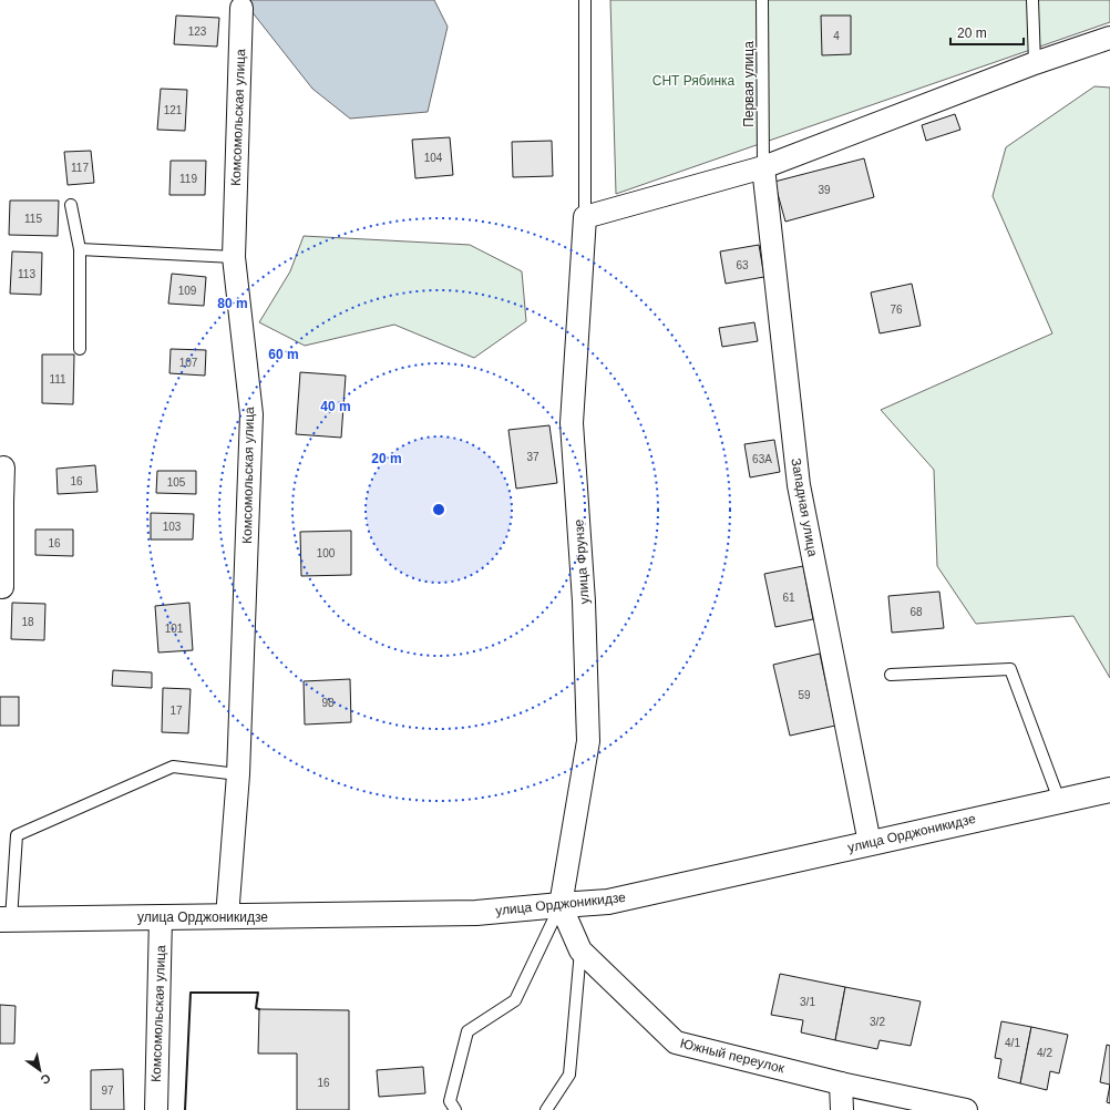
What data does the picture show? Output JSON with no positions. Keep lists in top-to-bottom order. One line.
{"streets":{"main road":["улица Орджоникидзе"],"street":["Комсомольская улица","Западная улица","улица Фрунзе","Южный переулок"],"lane":["Первая улица"]},"crossings":[["Первая улица","Западная улица"],["Комсомольская улица","улица Орджоникидзе"],["Западная улица","улица Орджоникидзе"],["улица Фрунзе","улица Орджоникидзе"],["улица Фрунзе","Южный переулок"],["улица Орджоникидзе","Южный переулок"]],"parks":["СНТ Рябинка"],"house_numbers":["123","4","121","104","117","119","39","115","63","113","109","76","107","111","37","63А","16","105","103","16","100","61","68","18","101","59","98","17","3/1","3/2","4/1","4/2","16","97"],"scale_bar":"20 m","north":"bottom right","rings":["80 m","60 m","40 m","20 m"]}
